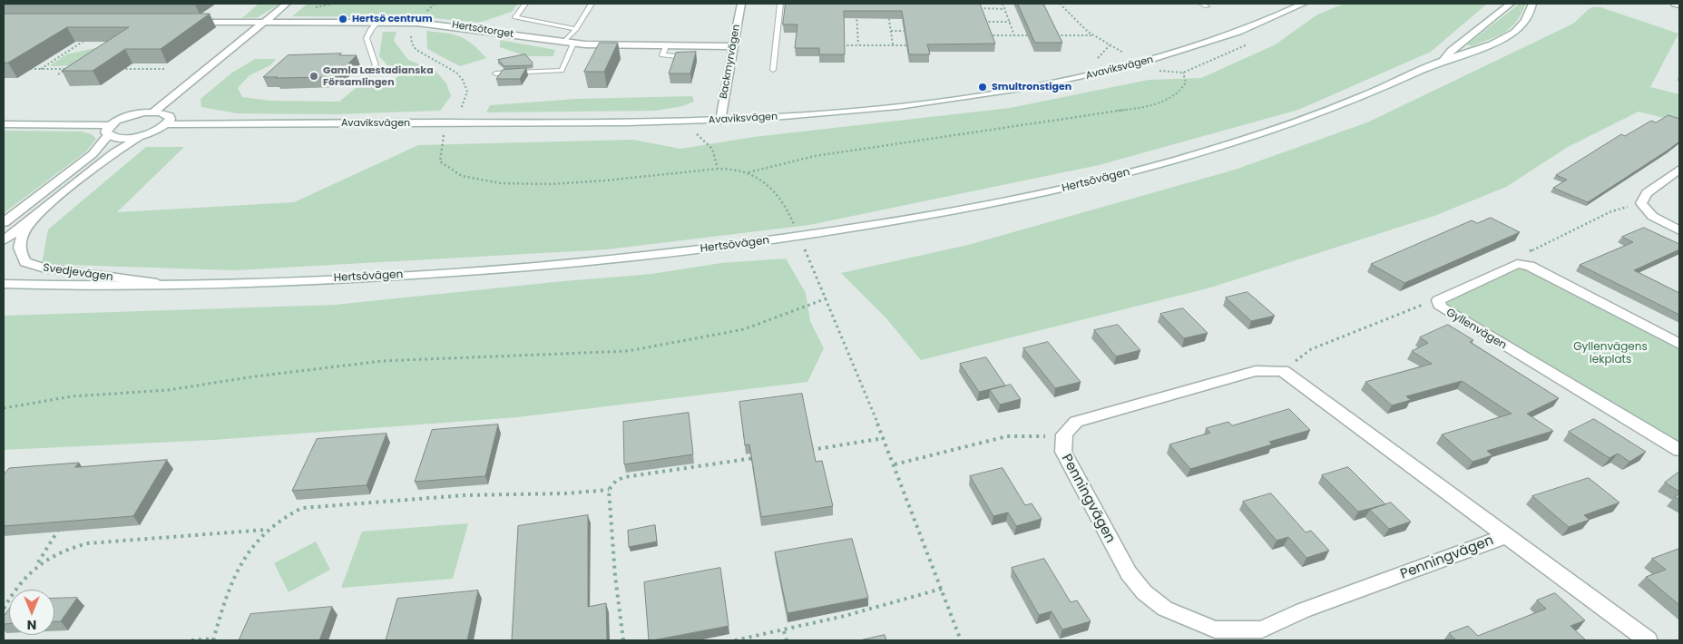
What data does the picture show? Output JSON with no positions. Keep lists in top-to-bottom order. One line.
{"streets":{"street":["Hertsötorget","Backmyrvägen","Avaviksvägen","Hertsövägen","Svedjevägen","Gyllenvägen","Penningvägen"]},"crossings":[["Hertsötorget","Backmyrvägen"],["Backmyrvägen","Avaviksvägen"],["Hertsövägen","Svedjevägen"]],"parks":["Gyllenvägens lekplats"],"places":["Hertsö centrum","Gamla Læstadianska Församlingen","Smultronstigen"],"north":"bottom"}
